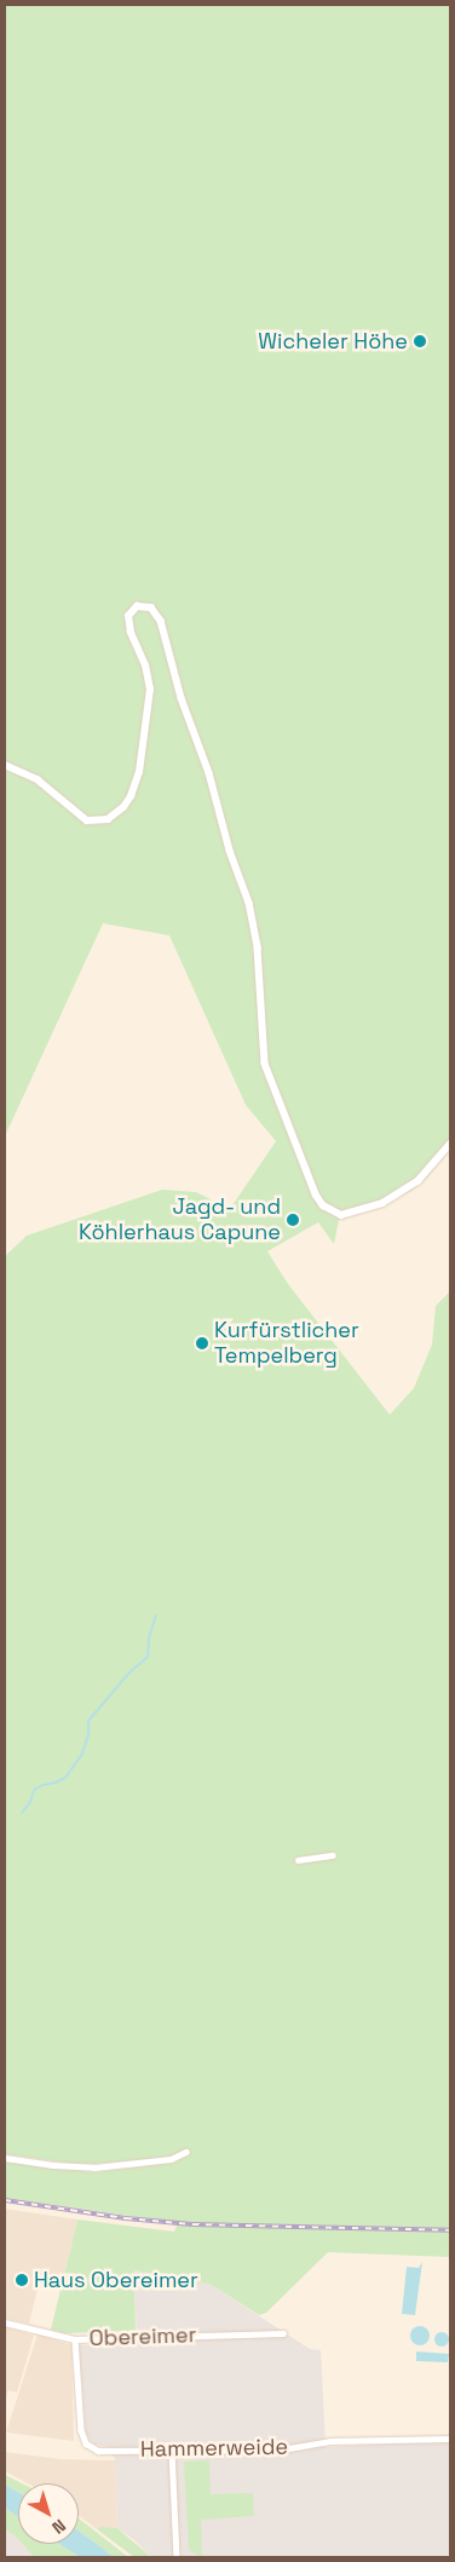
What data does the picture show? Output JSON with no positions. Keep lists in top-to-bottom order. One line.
{"streets":{"street":["Obereimer","Hammerweide"]},"crossings":[["Obereimer","Hammerweide"]],"places":["Wicheler Höhe","Jagd- und Köhlerhaus Capune","Kurfürstlicher Tempelberg","Haus Obereimer"],"north":"bottom right"}
